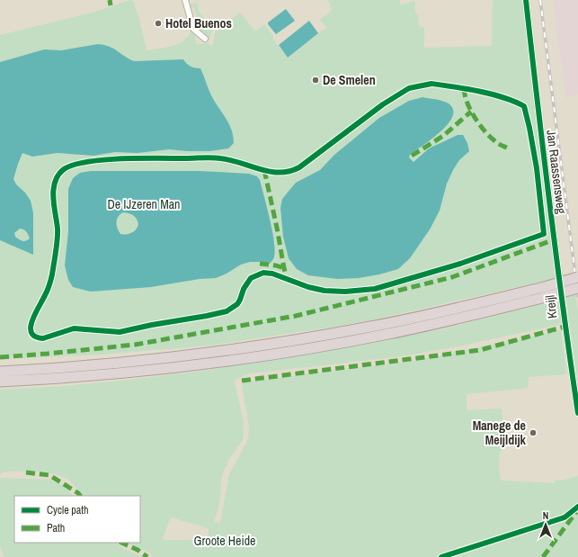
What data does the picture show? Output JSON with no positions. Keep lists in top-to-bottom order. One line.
{"streets":{"street":["Jan Raassensweg","Kreijl"]},"crossings":[["Jan Raassensweg","Kreijl"]],"parks":["De IJzeren Man","Groote Heide"],"places":["Hotel Buenos","De Smelen","Manege de Meijldijk"],"legend":["Cycle path","Path"],"north":"top"}
